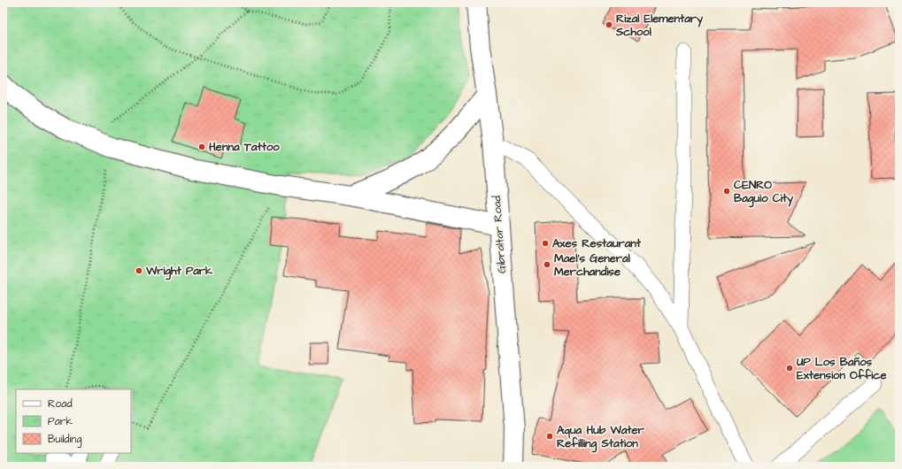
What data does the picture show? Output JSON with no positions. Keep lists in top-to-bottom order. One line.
{"streets":{"street":["Gibraltar Road"]},"places":["Rizal Elementary School","Henna Tattoo","CENRO Baguio City","Axes Restaurant","Mael's General Merchandise","Wright Park","UP Los Baños Extension Office","Aqua Hub Water Refilling Station"],"legend":["Road","Park","Building"]}
